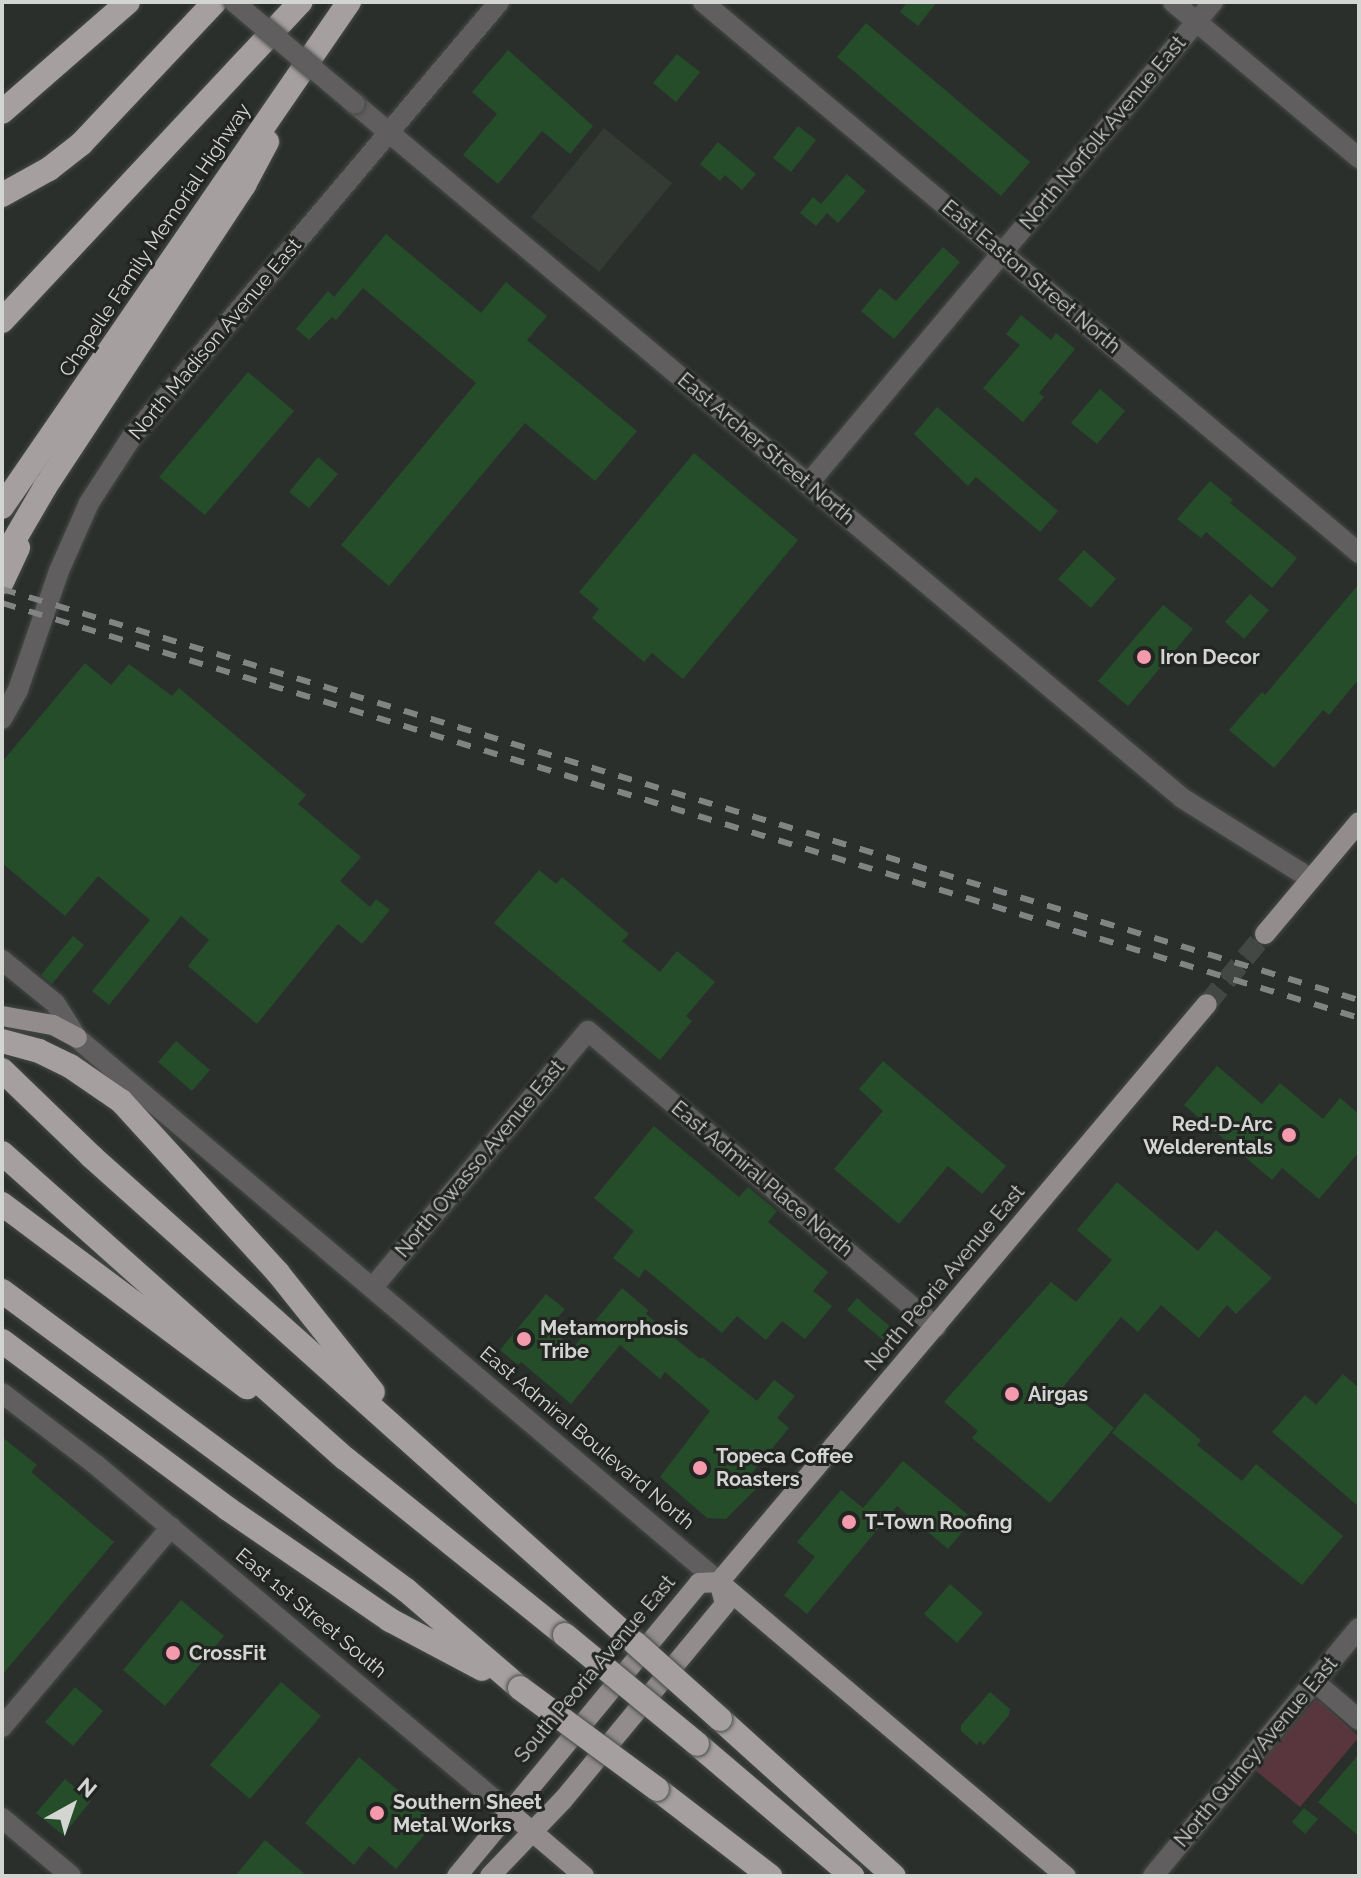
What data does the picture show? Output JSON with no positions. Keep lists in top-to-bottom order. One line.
{"streets":{"highway":["Chapelle Family Memorial Highway"],"main road":["North Peoria Avenue East","East Admiral Boulevard North","East 1st Street South","South Peoria Avenue East"],"street":["North Norfolk Avenue East","East Easton Street North","North Madison Avenue East","East Archer Street North","North Owasso Avenue East","East Admiral Place North","North Quincy Avenue East"]},"crossings":[["North Norfolk Avenue East","East Easton Street North"],["North Norfolk Avenue East","East Archer Street North"],["North Madison Avenue East","East Archer Street North"],["North Owasso Avenue East","East Admiral Place North"],["North Owasso Avenue East","East Admiral Boulevard North"],["East Admiral Place North","North Peoria Avenue East"],["North Peoria Avenue East","East Admiral Boulevard North"],["North Peoria Avenue East","South Peoria Avenue East"],["East Admiral Boulevard North","South Peoria Avenue East"],["East 1st Street South","South Peoria Avenue East"]],"places":["Iron Decor","Red-D-Arc Welderentals","Metamorphosis Tribe","Airgas","Topeca Coffee Roasters","T-Town Roofing","CrossFit","Southern Sheet Metal Works"],"north":"top right"}
